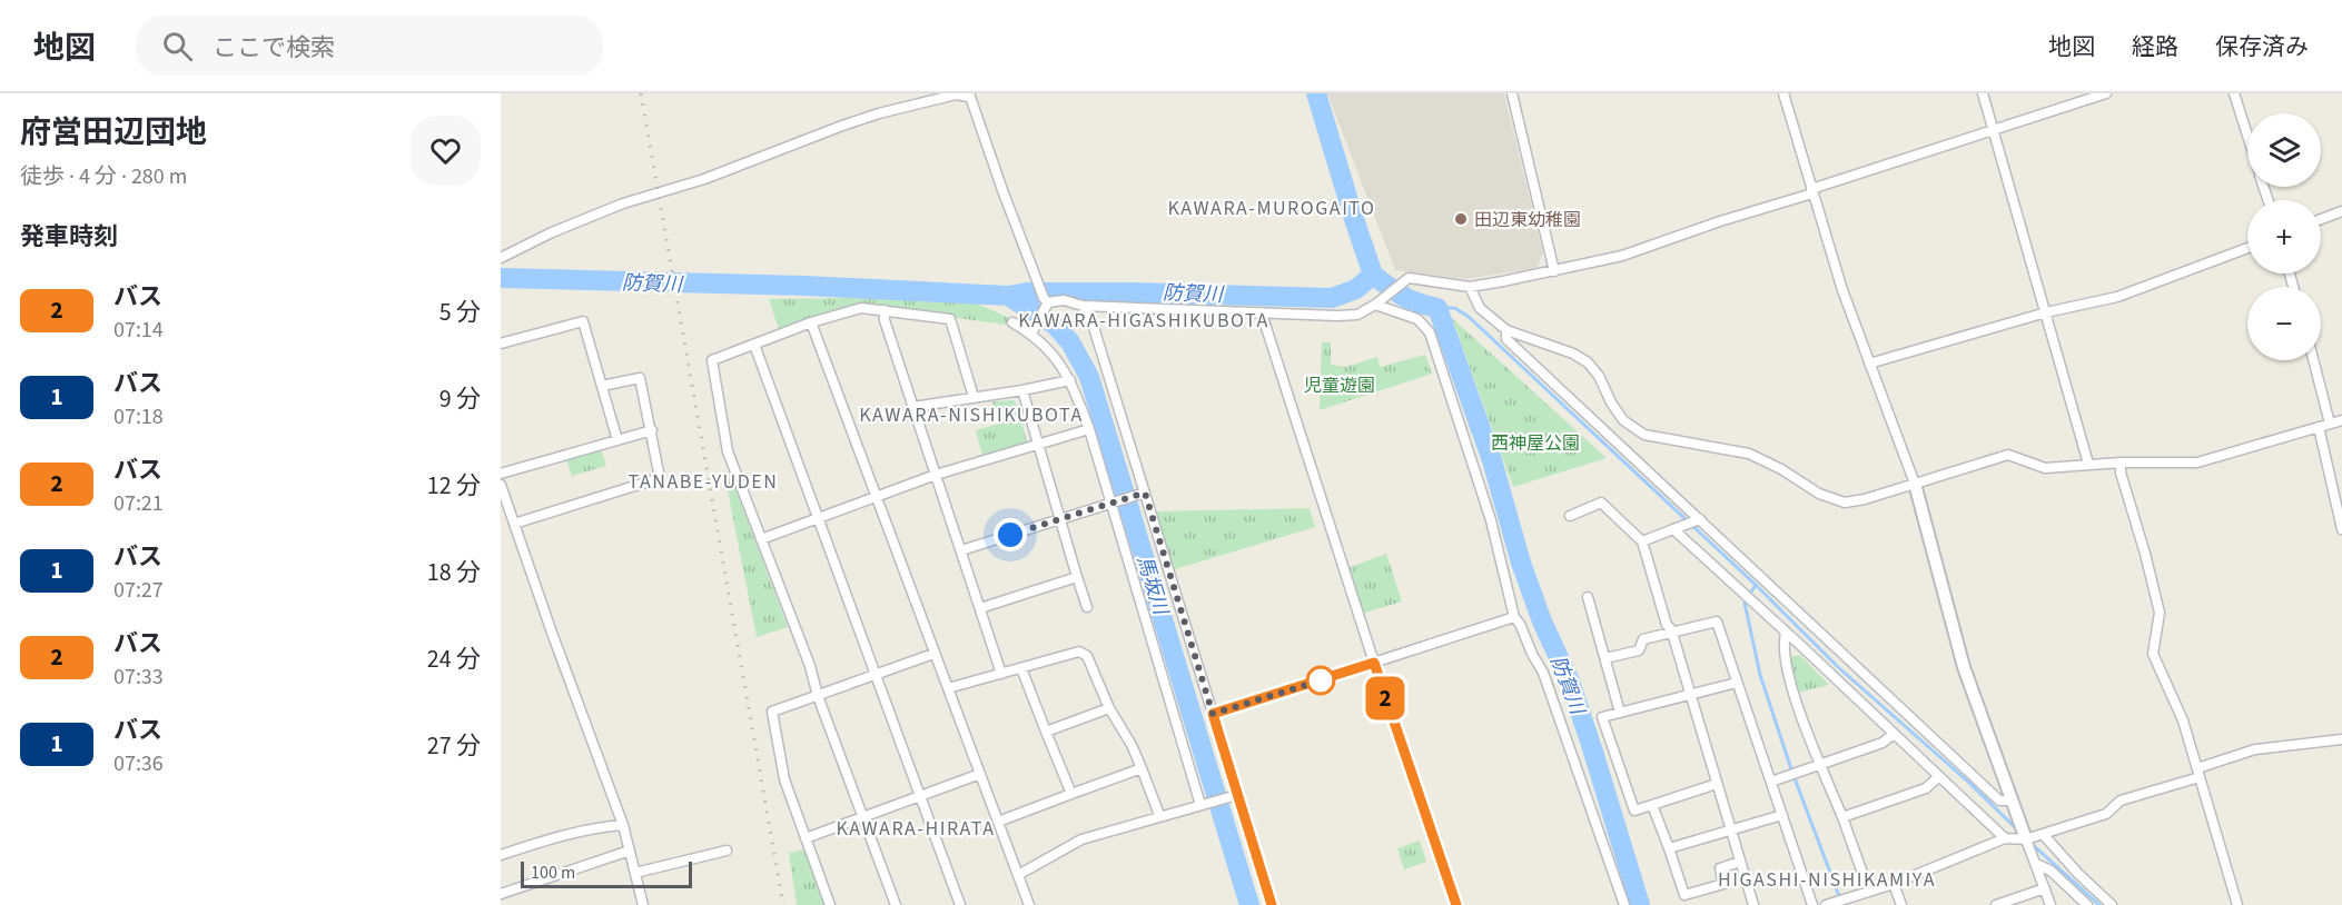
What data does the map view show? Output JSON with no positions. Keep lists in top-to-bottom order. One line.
{"districts":["KAWARA-MUROGAITO","KAWARA-HIGASHIKUBOTA","KAWARA-NISHIKUBOTA","TANABE-YUDEN","KAWARA-HIRATA","HIGASHI-NISHIKAMIYA"],"water":["防賀川","馬坂川"],"parks":["児童遊園","西神屋公園"],"places":["田辺東幼稚園"],"lines":["bus line 2"],"scale_bar":"100 m","page":{"header":"地図","search":"ここで検索","nav":["地図","経路","保存済み"],"heading":[["府営田辺団地","徒歩 · 4 分 · 280 m"],"発車時刻"],"on_map":"2","map_buttons":["+","−"],"list":[{"mark":"2","name":"バス","note":"07:14","value":"5 分"},{"mark":"1","name":"バス","note":"07:18","value":"9 分"},{"mark":"2","name":"バス","note":"07:21","value":"12 分"},{"mark":"1","name":"バス","note":"07:27","value":"18 分"},{"mark":"2","name":"バス","note":"07:33","value":"24 分"},{"mark":"1","name":"バス","note":"07:36","value":"27 分"}],"scale":"100 m"}}
